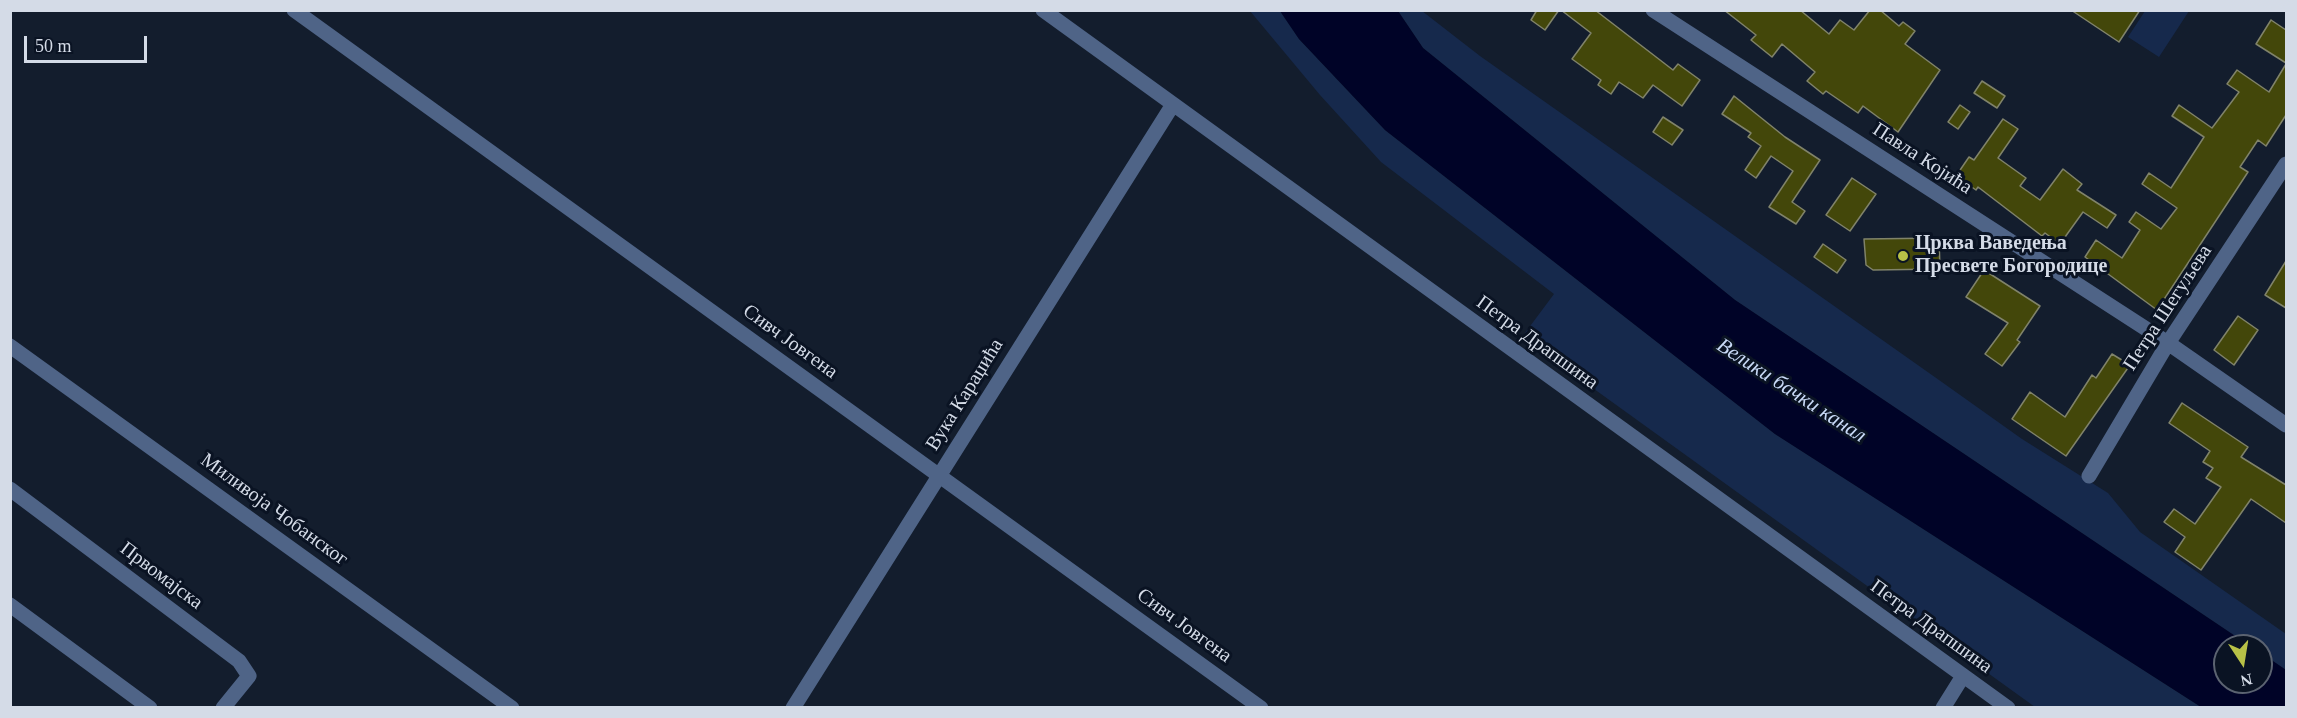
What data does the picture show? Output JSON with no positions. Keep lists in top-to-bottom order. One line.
{"streets":{"street":["Павла Којића","Петра Шегуљева","Сивч Јовгена","Петра Драпшина","Вука Караџића","Миливоја Чобанског","Првомајска"]},"crossings":[["Павла Којића","Петра Шегуљева"],["Сивч Јовгена","Вука Караџића"],["Петра Драпшина","Вука Караџића"]],"water":["Велики бачки канал"],"places":["Црква Ваведења Пресвете Богородице"],"scale_bar":"50 m","north":"bottom"}
